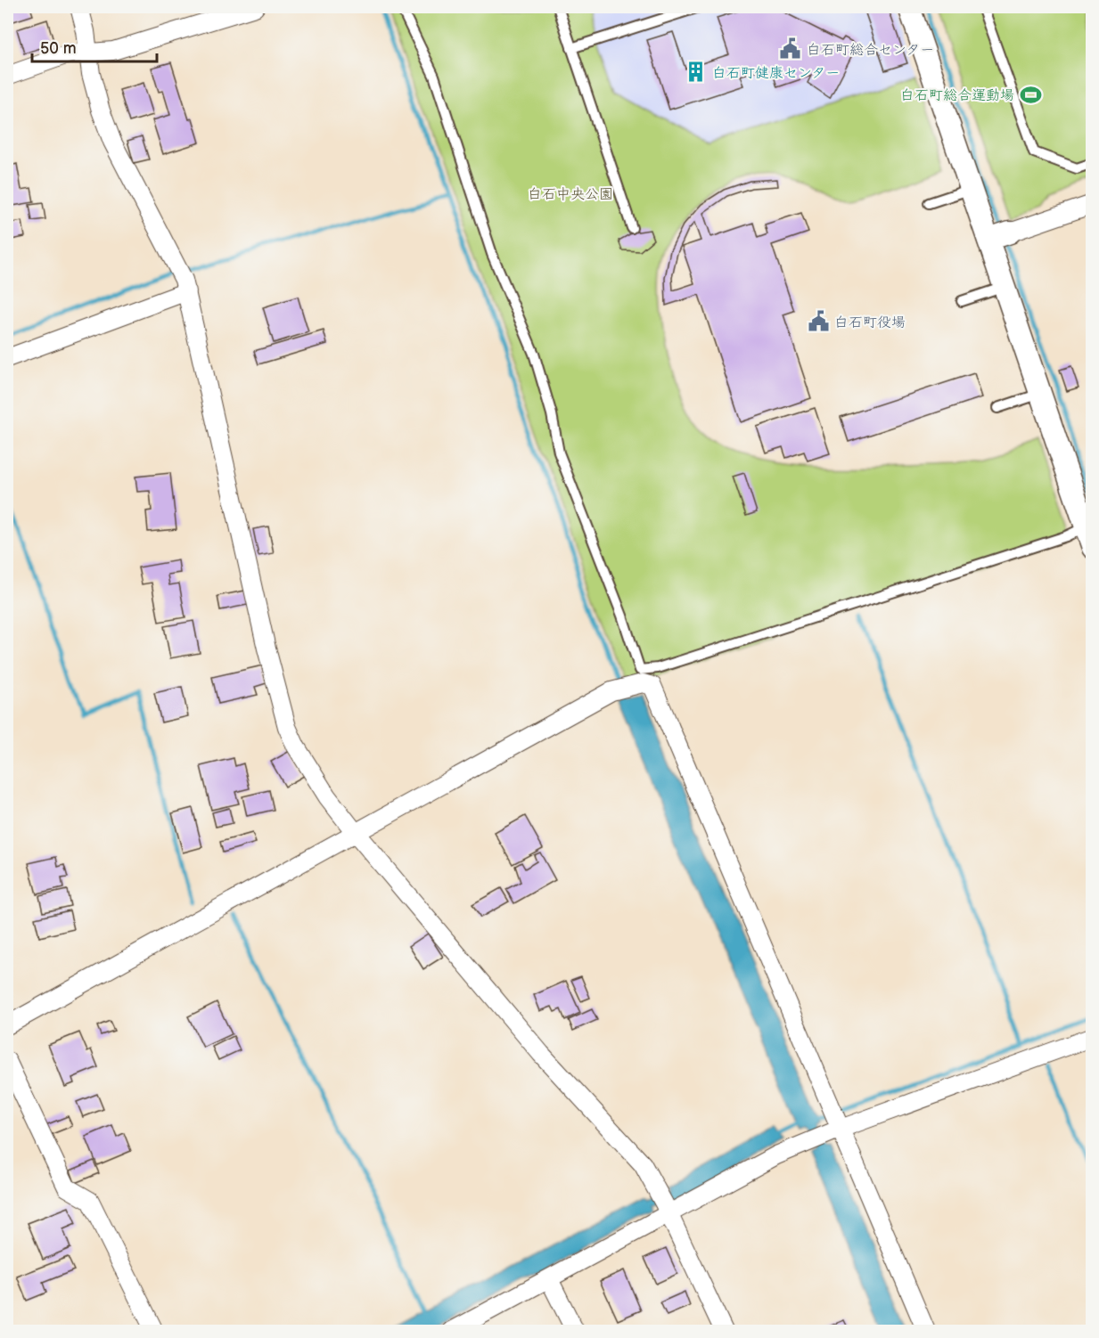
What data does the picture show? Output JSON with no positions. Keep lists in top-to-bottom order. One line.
{"parks":["白石中央公園"],"places":{"public building":["白石町総合センター","白石町役場"],"building":["白石町健康センター"],"sports":["白石町総合運動場"]},"scale_bar":"50 m"}
